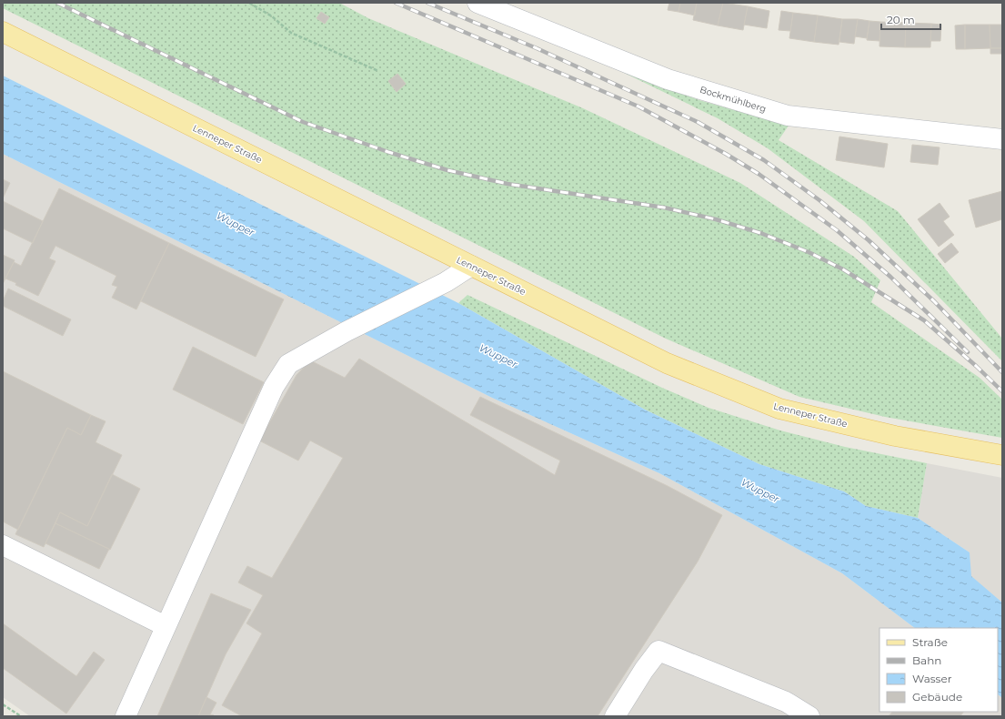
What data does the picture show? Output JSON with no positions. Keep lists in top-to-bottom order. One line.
{"streets":{"main road":["Lenneper Straße"],"street":["Bockmühlberg"]},"water":["Wupper"],"legend":["Straße","Bahn","Wasser","Gebäude"],"scale_bar":"20 m"}
